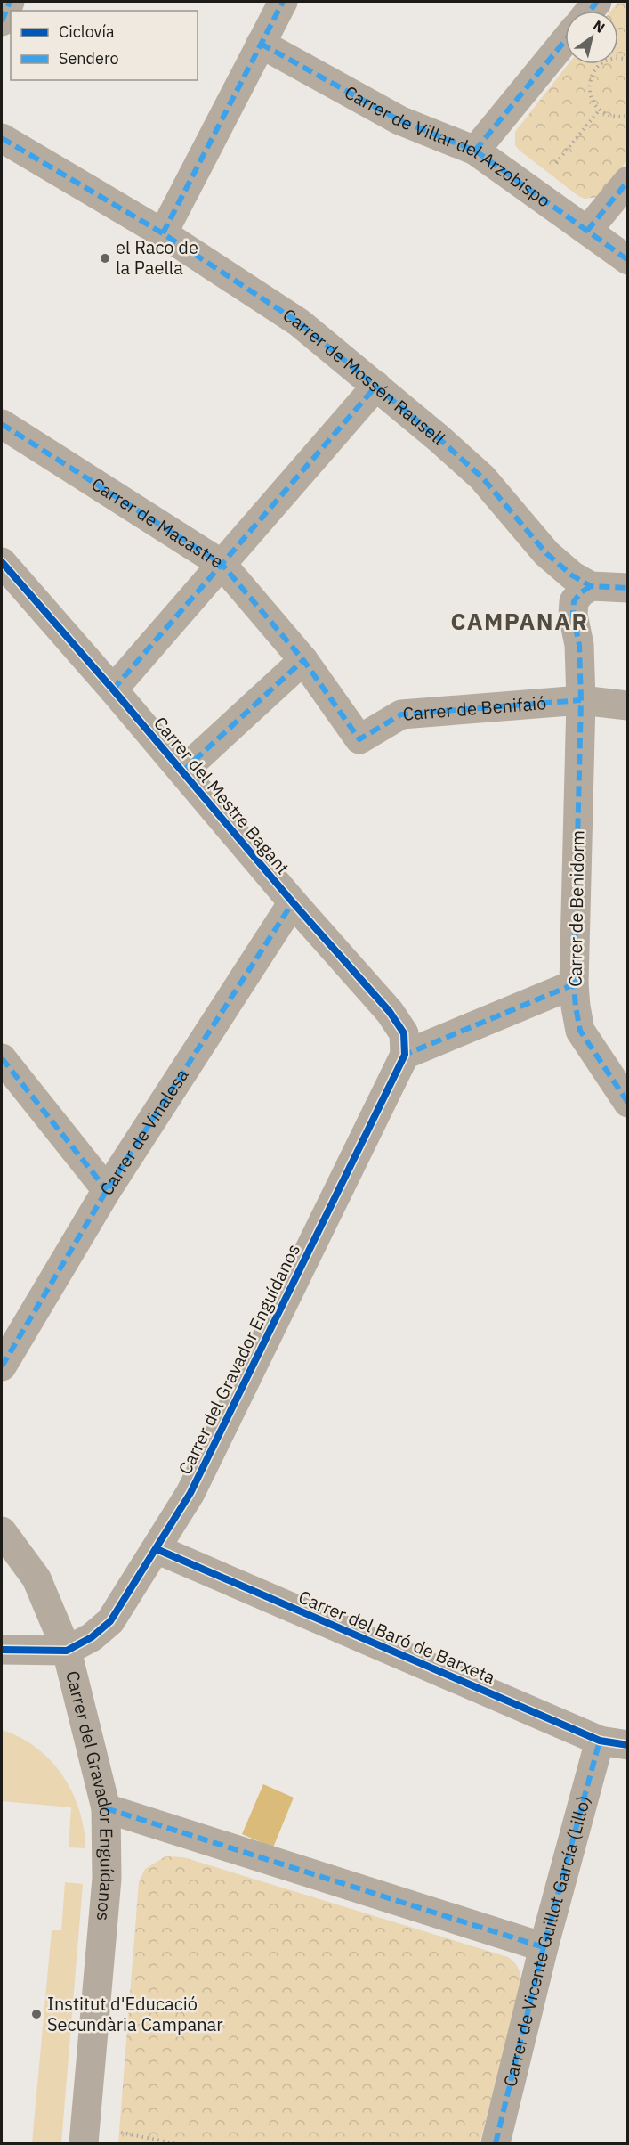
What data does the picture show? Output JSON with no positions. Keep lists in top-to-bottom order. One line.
{"streets":{"street":["Carrer de Villar del Arzobispo","Carrer de Mossén Rausell","Carrer de Macastre","Carrer de Benifaió","Carrer del Mestre Bagant","Carrer de Benidorm","Carrer de Vinalesa","Carrer del Gravador Enguídanos","Carrer del Baró de Barxeta","Carrer de Vicente Guillot García (Lillo)"]},"crossings":[["Carrer de Mossén Rausell","Carrer de Macastre"],["Carrer de Macastre","Carrer de Benifaió"],["Carrer de Benifaió","Carrer de Benidorm"],["Carrer del Mestre Bagant","Carrer de Vinalesa"],["Carrer del Mestre Bagant","Carrer del Gravador Enguídanos"],["Carrer del Gravador Enguídanos","Carrer del Baró de Barxeta"],["Carrer del Baró de Barxeta","Carrer de Vicente Guillot García (Lillo)"]],"districts":["CAMPANAR"],"places":["el Raco de la Paella","Institut d'Educació Secundària Campanar"],"legend":["Ciclovía","Sendero"],"north":"top right"}
